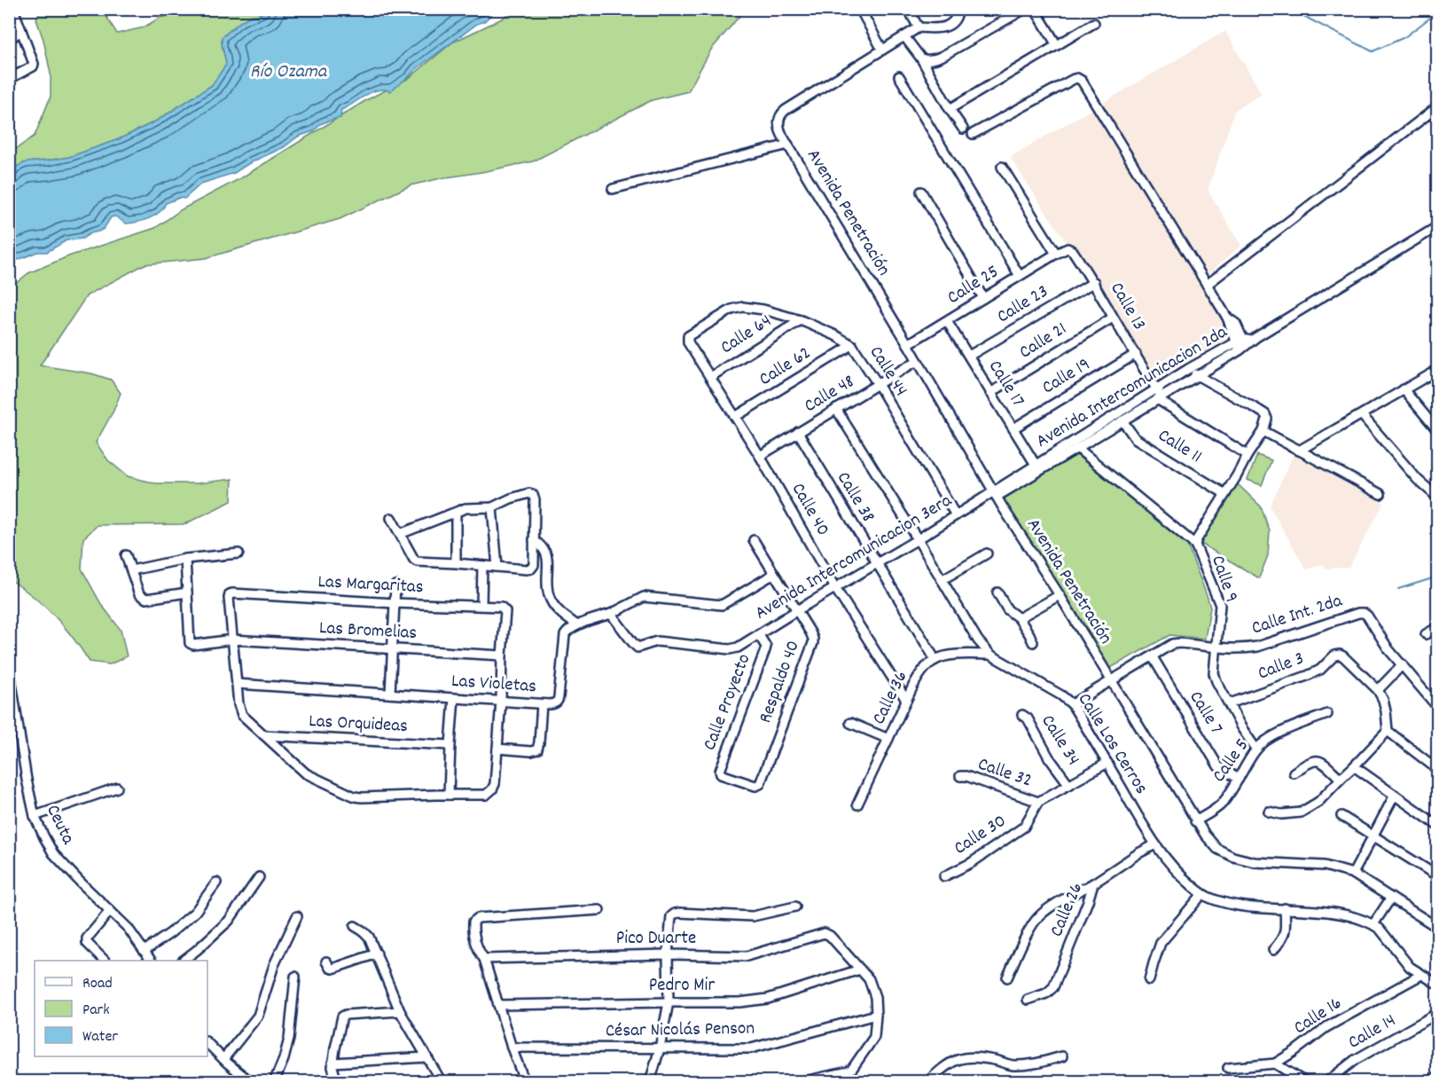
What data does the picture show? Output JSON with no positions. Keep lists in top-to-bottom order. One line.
{"streets":{"street":["Avenida Penetración","Calle 25","Calle 23","Calle 13","Calle 64","Calle 21","Calle 62","Calle 44","Calle 19","Calle 17","Avenida Intercomunicacion 2da","Calle 48","Calle 11","Calle 38","Calle 40","Avenida Intercomunicacion 3era","Calle 9","Las Margaritas","Calle Int. 2da","Las Bromelias","Calle 3","Respaldo 40","Las Violetas","Calle 36","Calle Proyecto","Calle 7","Las Orquideas","Calle 34","Calle Los Cerros","Calle 5","Calle 32","Ceuta","Calle 30","Calle 26","Pico Duarte","Pedro Mir","Calle 16","César Nicolás Penson","Calle 14"]},"crossings":[["Avenida Penetración","Calle 25"],["Avenida Penetración","Avenida Intercomunicacion 2da"],["Avenida Penetración","Calle 48"],["Avenida Penetración","Avenida Intercomunicacion 3era"],["Avenida Penetración","Calle Int. 2da"],["Avenida Penetración","Calle 5"],["Calle 25","Calle 13"],["Calle 25","Calle 17"],["Calle 23","Calle 13"],["Calle 23","Calle 17"],["Calle 13","Calle 21"],["Calle 13","Calle 19"],["Calle 13","Avenida Intercomunicacion 2da"],["Calle 64","Calle 44"],["Calle 64","Calle 40"],["Calle 21","Calle 17"],["Calle 62","Calle 44"],["Calle 62","Calle 40"],["Calle 44","Calle 48"],["Calle 44","Calle 40"],["Calle 44","Avenida Intercomunicacion 3era"],["Calle 19","Calle 17"],["Calle 17","Avenida Intercomunicacion 2da"],["Avenida Intercomunicacion 2da","Calle 11"],["Avenida Intercomunicacion 2da","Avenida Intercomunicacion 3era"],["Calle 48","Calle 38"],["Calle 48","Calle 40"],["Calle 48","Calle Los Cerros"],["Calle 11","Calle 9"],["Calle 38","Avenida Intercomunicacion 3era"],["Calle 38","Calle 36"],["Calle 40","Avenida Intercomunicacion 3era"],["Calle 40","Calle 36"],["Avenida Intercomunicacion 3era","Respaldo 40"],["Avenida Intercomunicacion 3era","Calle Proyecto"],["Avenida Intercomunicacion 3era","Calle Los Cerros"],["Calle 9","Calle Int. 2da"],["Calle 9","Calle 3"],["Calle 9","Calle 5"],["Las Margaritas","Las Bromelias"],["Calle Int. 2da","Calle 7"],["Calle Int. 2da","Calle Los Cerros"],["Respaldo 40","Calle Proyecto"],["Calle 36","Calle Los Cerros"],["Calle 7","Calle 5"],["Calle 34","Calle 30"],["Calle Los Cerros","Calle 30"],["Calle Los Cerros","Calle 26"],["Calle Los Cerros","Calle 16"],["Calle 32","Calle 30"],["Pico Duarte","Pedro Mir"]],"water":["Río Ozama"],"legend":["Road","Park","Water"]}
